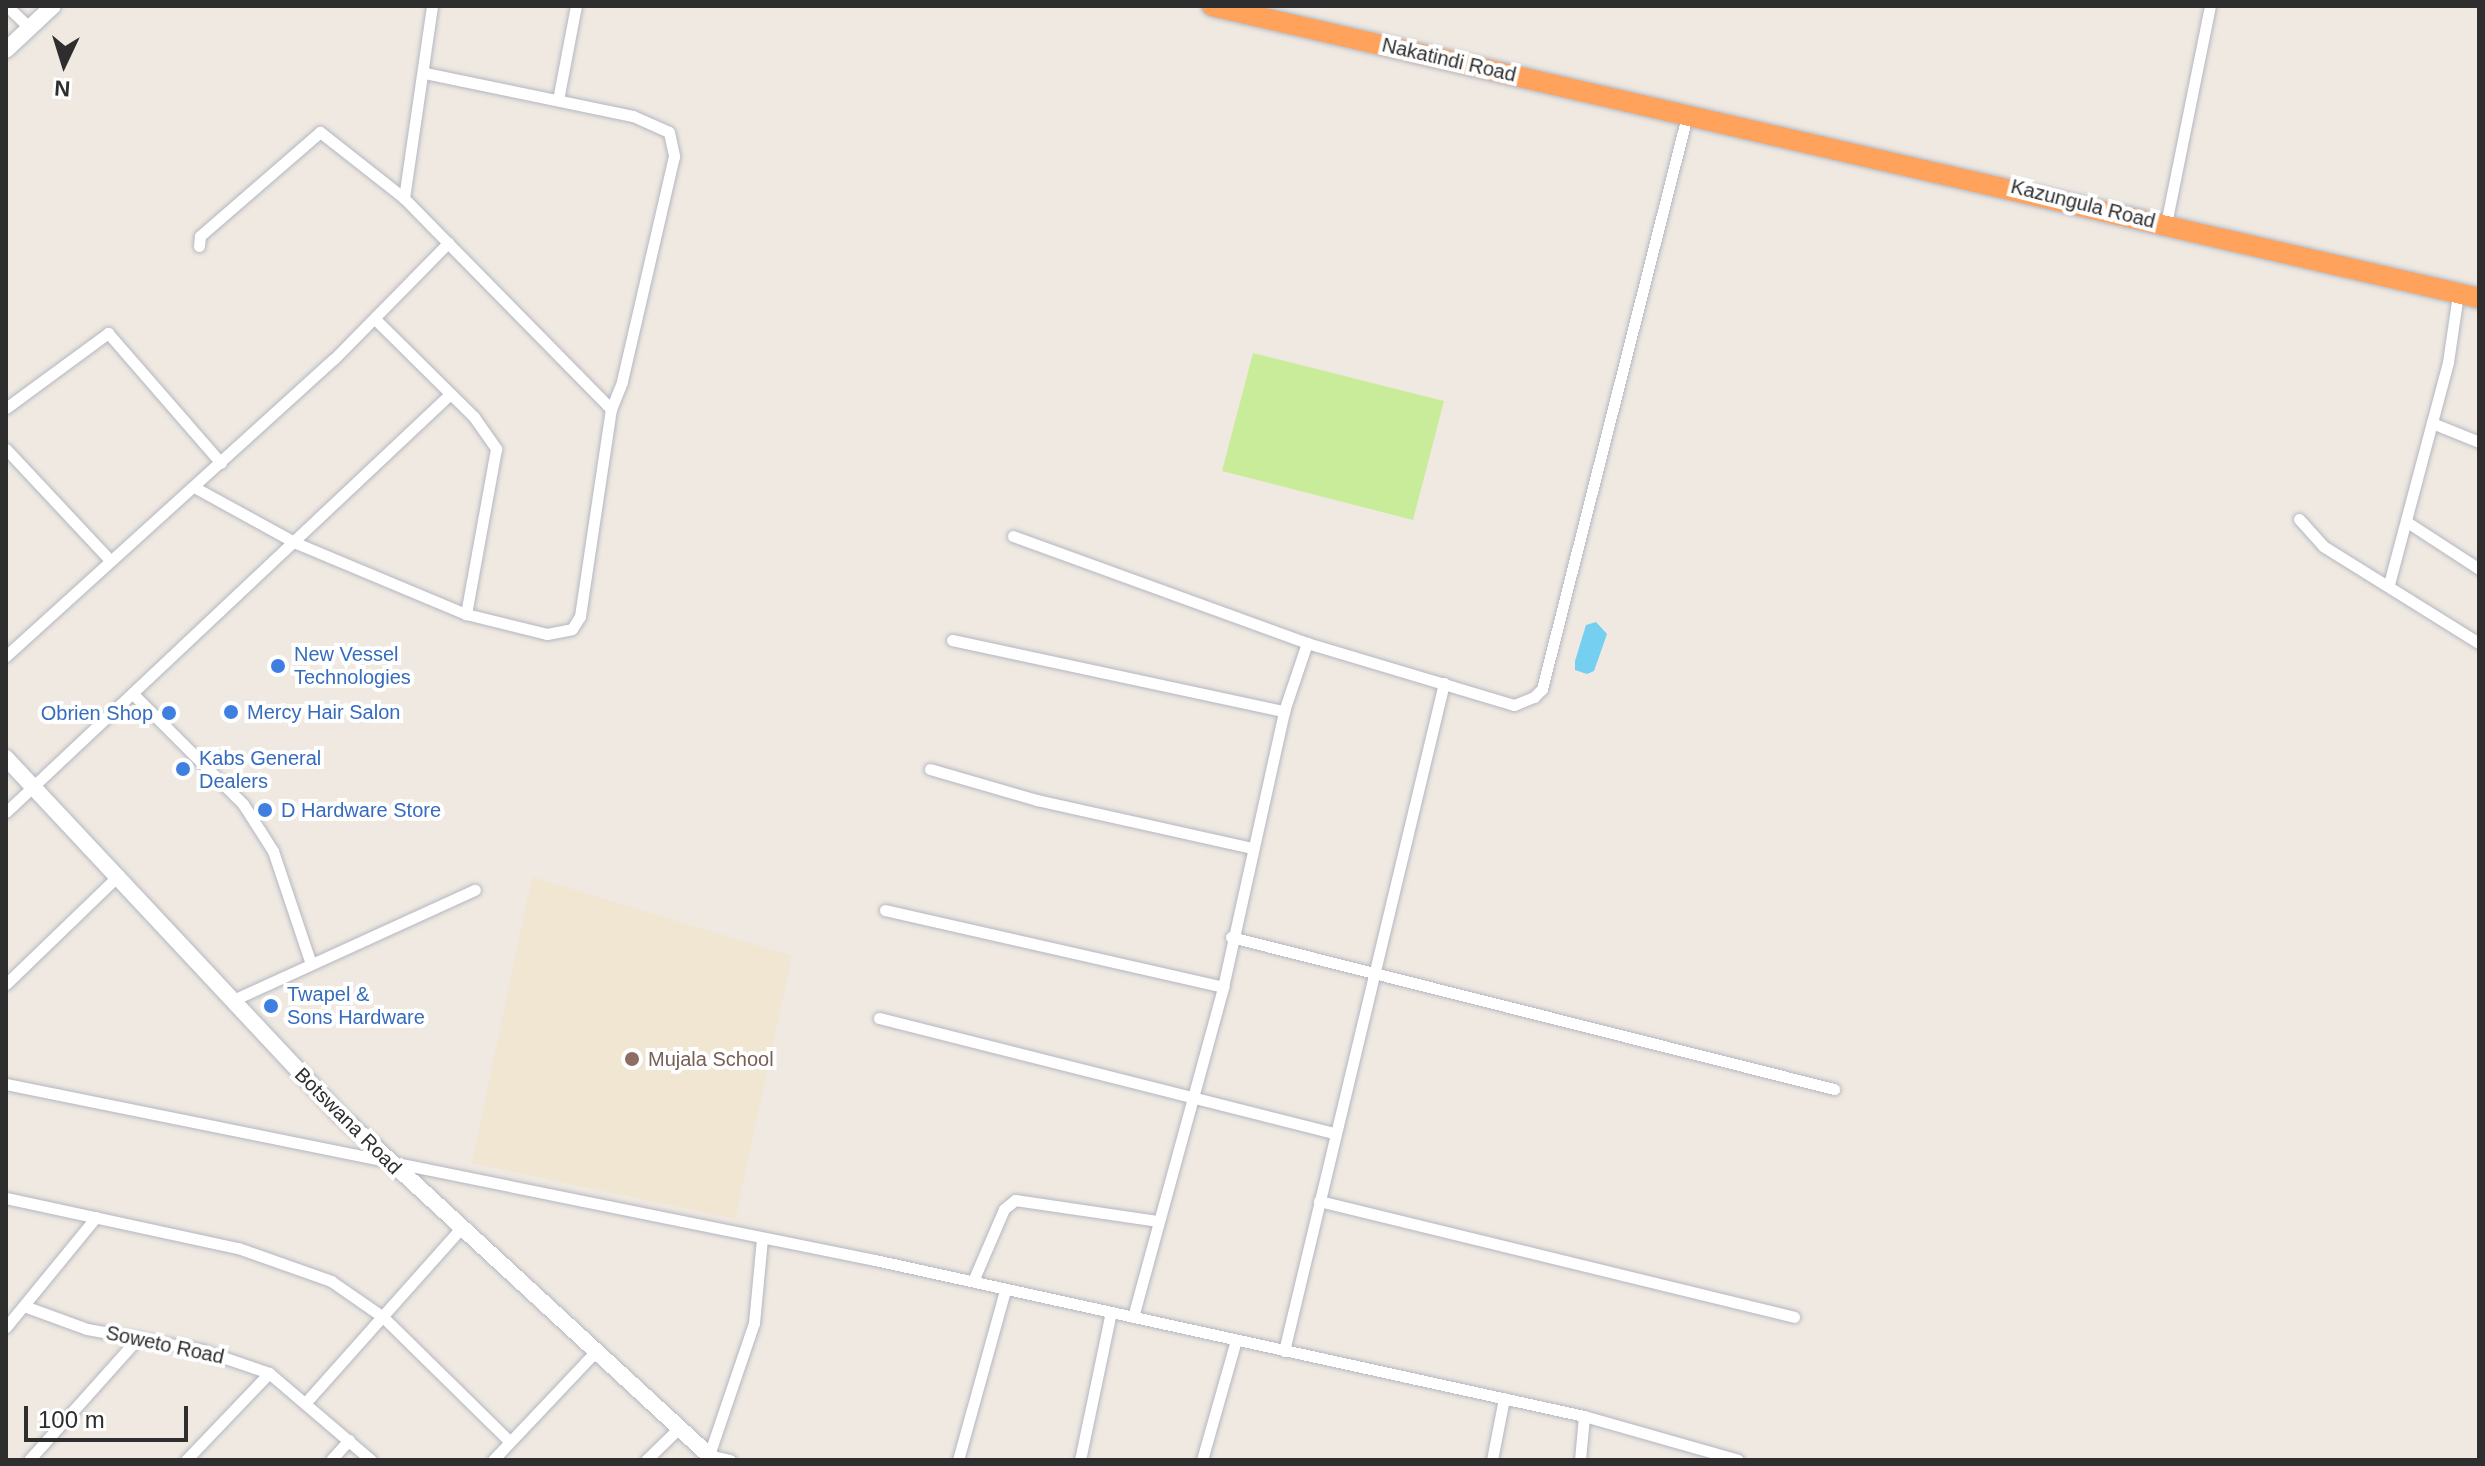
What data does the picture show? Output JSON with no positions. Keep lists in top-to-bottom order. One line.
{"streets":{"highway":["Nakatindi Road","Kazungula Road"],"street":["Botswana Road","Soweto Road"]},"crossings":[["Nakatindi Road","Kazungula Road"]],"places":["New Vessel Technologies","Mercy Hair Salon","Obrien Shop","Kabs General Dealers","D Hardware Store","Twapel & Sons Hardware","Mujala School"],"scale_bar":"100 m","north":"bottom"}
